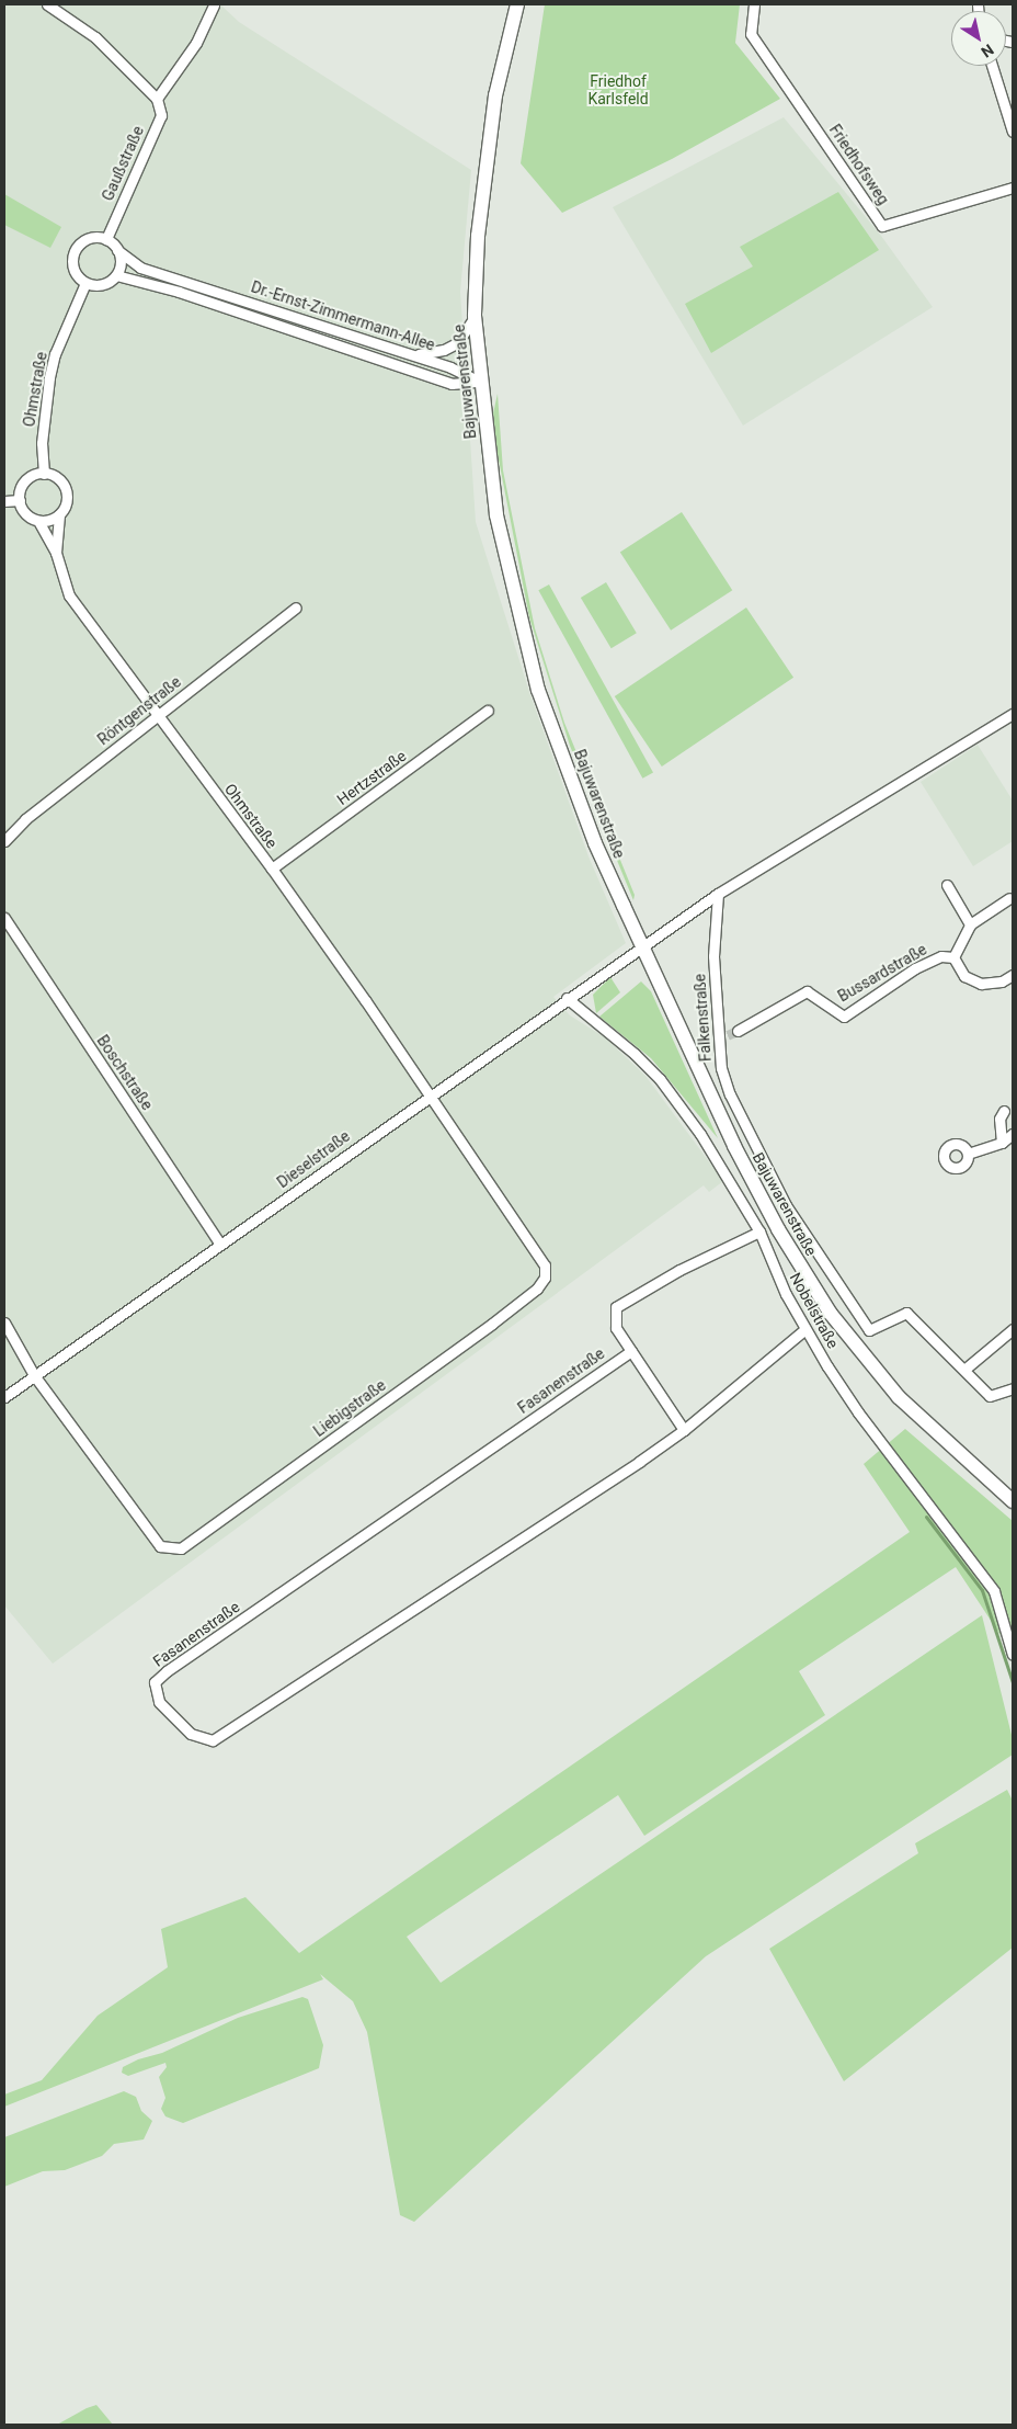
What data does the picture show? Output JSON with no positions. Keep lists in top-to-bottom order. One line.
{"streets":{"main road":["Bajuwarenstraße"],"street":["Gaußstraße","Friedhofsweg","Dr.-Ernst-Zimmermann-Allee","Ohmstraße","Röntgenstraße","Hertzstraße","Bussardstraße","Falkenstraße","Boschstraße","Dieselstraße","Nobelstraße","Fasanenstraße","Liebigstraße"]},"crossings":[["Gaußstraße","Dr.-Ernst-Zimmermann-Allee"],["Gaußstraße","Ohmstraße"],["Dr.-Ernst-Zimmermann-Allee","Bajuwarenstraße"],["Dr.-Ernst-Zimmermann-Allee","Ohmstraße"],["Bajuwarenstraße","Dieselstraße"],["Ohmstraße","Röntgenstraße"],["Ohmstraße","Hertzstraße"],["Ohmstraße","Dieselstraße"],["Ohmstraße","Liebigstraße"],["Boschstraße","Dieselstraße"],["Dieselstraße","Nobelstraße"],["Dieselstraße","Liebigstraße"],["Nobelstraße","Fasanenstraße"]],"parks":["Friedhof Karlsfeld"],"north":"bottom right"}
